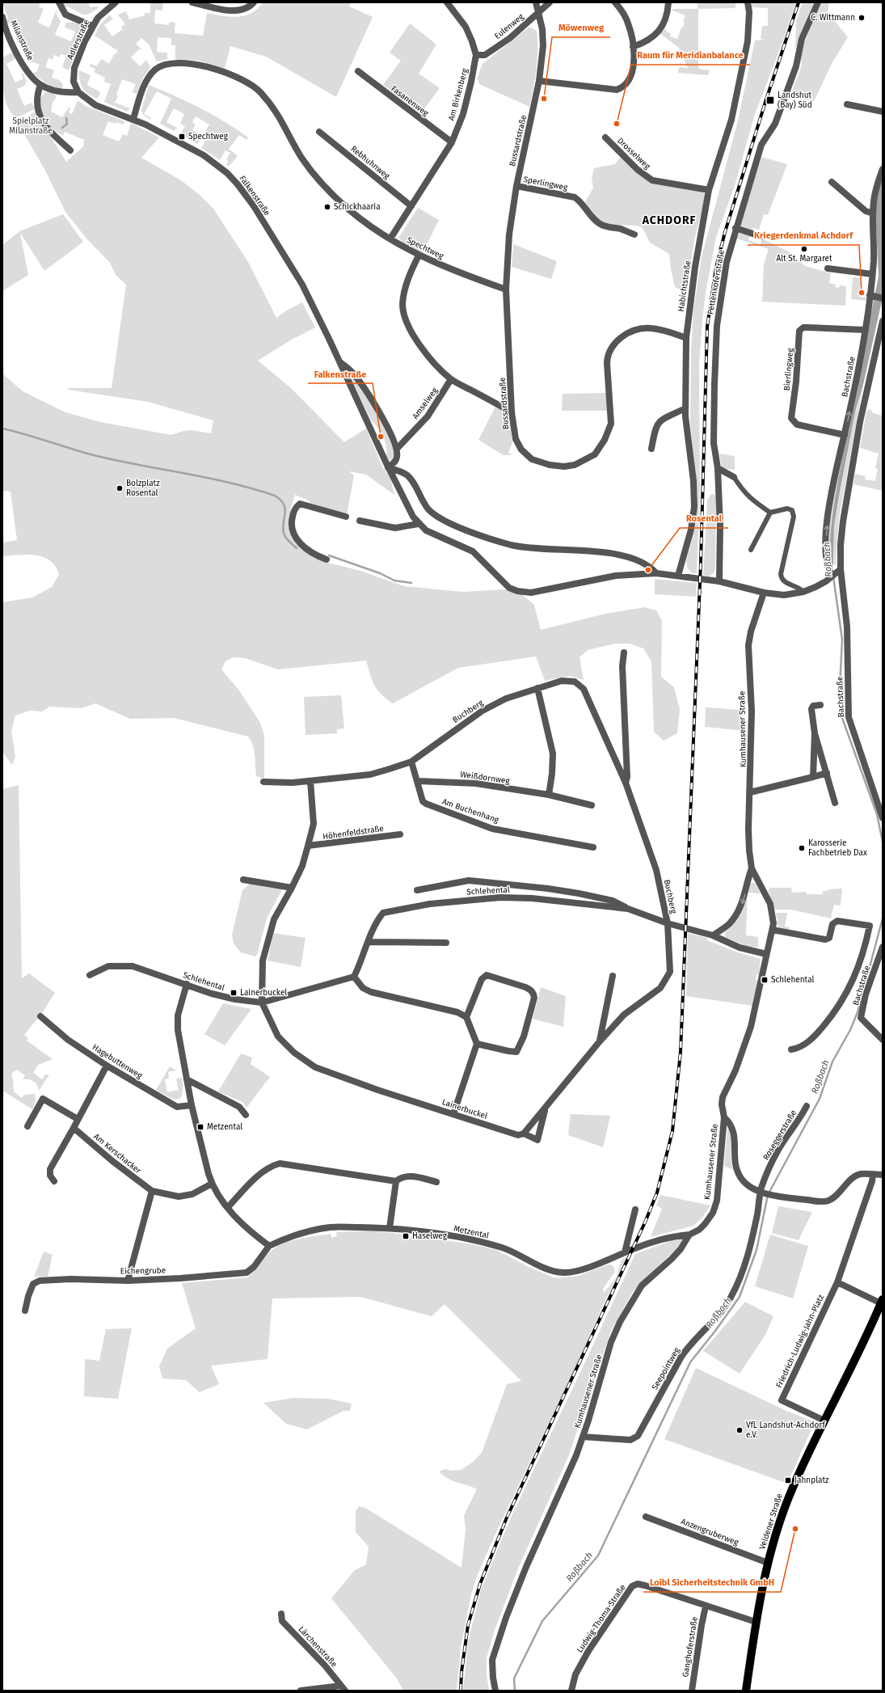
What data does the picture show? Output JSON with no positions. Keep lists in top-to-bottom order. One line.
{"streets":{"main road":["Veldener Straße"],"street":["Eulenweg","Adlerstraße","Milanstraße","Am Birkenberg","Fasanenweg","Bussardstraße","Drosselweg","Rebhuhnweg","Sperlingweg","Falkenstraße","Spechtweg","Pettenkoferstraße","Habichtstraße","Bierlingweg","Bachstraße","Amselweg","Buchberg","Kumhausener Straße","Weißdornweg","Am Buchenhang","Höhenfeldstraße","Schlehental","Hagebuttenweg","Lainerbuckel","Roseggerstraße","Am Kerschacker","Metzental","Eichengrube","Friedrich-Ludwig-Jahn-Platz","Seepointweg","Anzengruberweg","Ludwig-Thoma-Straße","Lärchenstraße","Ganghoferstraße"]},"crossings":[["Eulenweg","Am Birkenberg"],["Eulenweg","Bussardstraße"],["Adlerstraße","Milanstraße"],["Adlerstraße","Falkenstraße"],["Milanstraße","Falkenstraße"],["Am Birkenberg","Fasanenweg"],["Am Birkenberg","Rebhuhnweg"],["Am Birkenberg","Spechtweg"],["Bussardstraße","Sperlingweg"],["Bussardstraße","Spechtweg"],["Bussardstraße","Habichtstraße"],["Drosselweg","Habichtstraße"],["Falkenstraße","Spechtweg"],["Falkenstraße","Amselweg"],["Bierlingweg","Bachstraße"],["Buchberg","Am Buchenhang"],["Buchberg","Höhenfeldstraße"],["Buchberg","Schlehental"],["Kumhausener Straße","Schlehental"],["Kumhausener Straße","Metzental"],["Kumhausener Straße","Seepointweg"],["Weißdornweg","Am Buchenhang"],["Höhenfeldstraße","Schlehental"],["Höhenfeldstraße","Lainerbuckel"],["Schlehental","Lainerbuckel"],["Roseggerstraße","Seepointweg"],["Metzental","Eichengrube"],["Friedrich-Ludwig-Jahn-Platz","Veldener Straße"],["Veldener Straße","Anzengruberweg"],["Veldener Straße","Ludwig-Thoma-Straße"],["Ludwig-Thoma-Straße","Ganghoferstraße"]],"districts":["ACHDORF"],"water":["Roßbach"],"parks":["Spielplatz Milanstraße"],"places":{"other":["C. Wittmann","Möwenweg","Raum für Meridianbalance","Schickhaaria","Alt St. Margaret","Kriegerdenkmal Achdorf","Falkenstraße","Bolzplatz Rosental","Rosental","Karosserie Fachbetrieb Dax","VfL Landshut-Achdorf e.V.","Loibl Sicherheitstechnik GmbH"],"transit":["Landshut (Bay) Süd","Spechtweg","Schlehental","Lainerbuckel","Metzental","Haselweg","Jahnplatz"]}}
